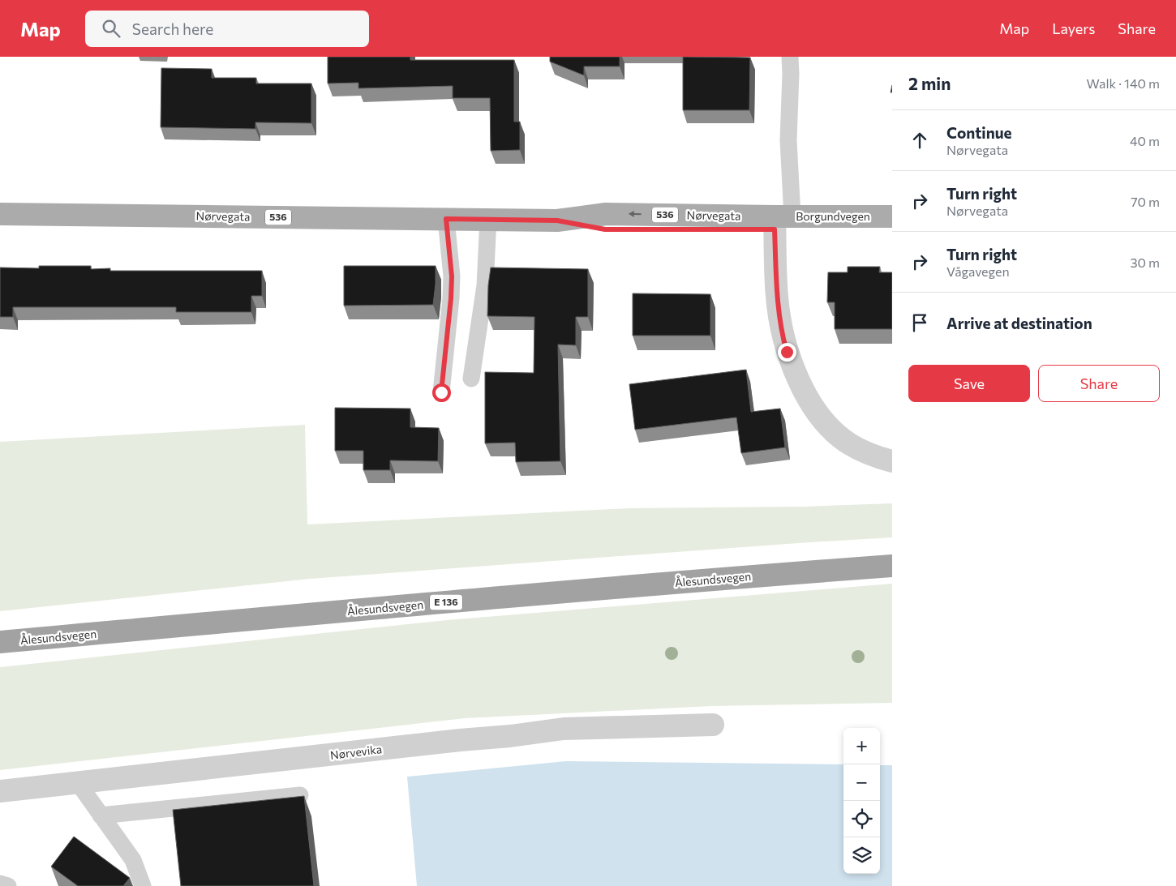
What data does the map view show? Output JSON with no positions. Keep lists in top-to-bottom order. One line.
{"streets":{"highway":["Ålesundsvegen","E 136"],"main road":["536","Nørvegata","Borgundvegen"],"street":["Nørvevika"]},"crossings":[["Nørvegata","Borgundvegen"]],"page":{"header":"Map","search":"Search here","nav":["Map","Layers","Share"],"heading":["2 min","Walk · 140 m"],"list":[["Continue","Nørvegata","40 m"],["Turn right","Nørvegata","70 m"],["Turn right","Vågavegen","30 m"],"Arrive at destination"],"buttons":["Save","Share"],"map_buttons":["+","−"]}}
